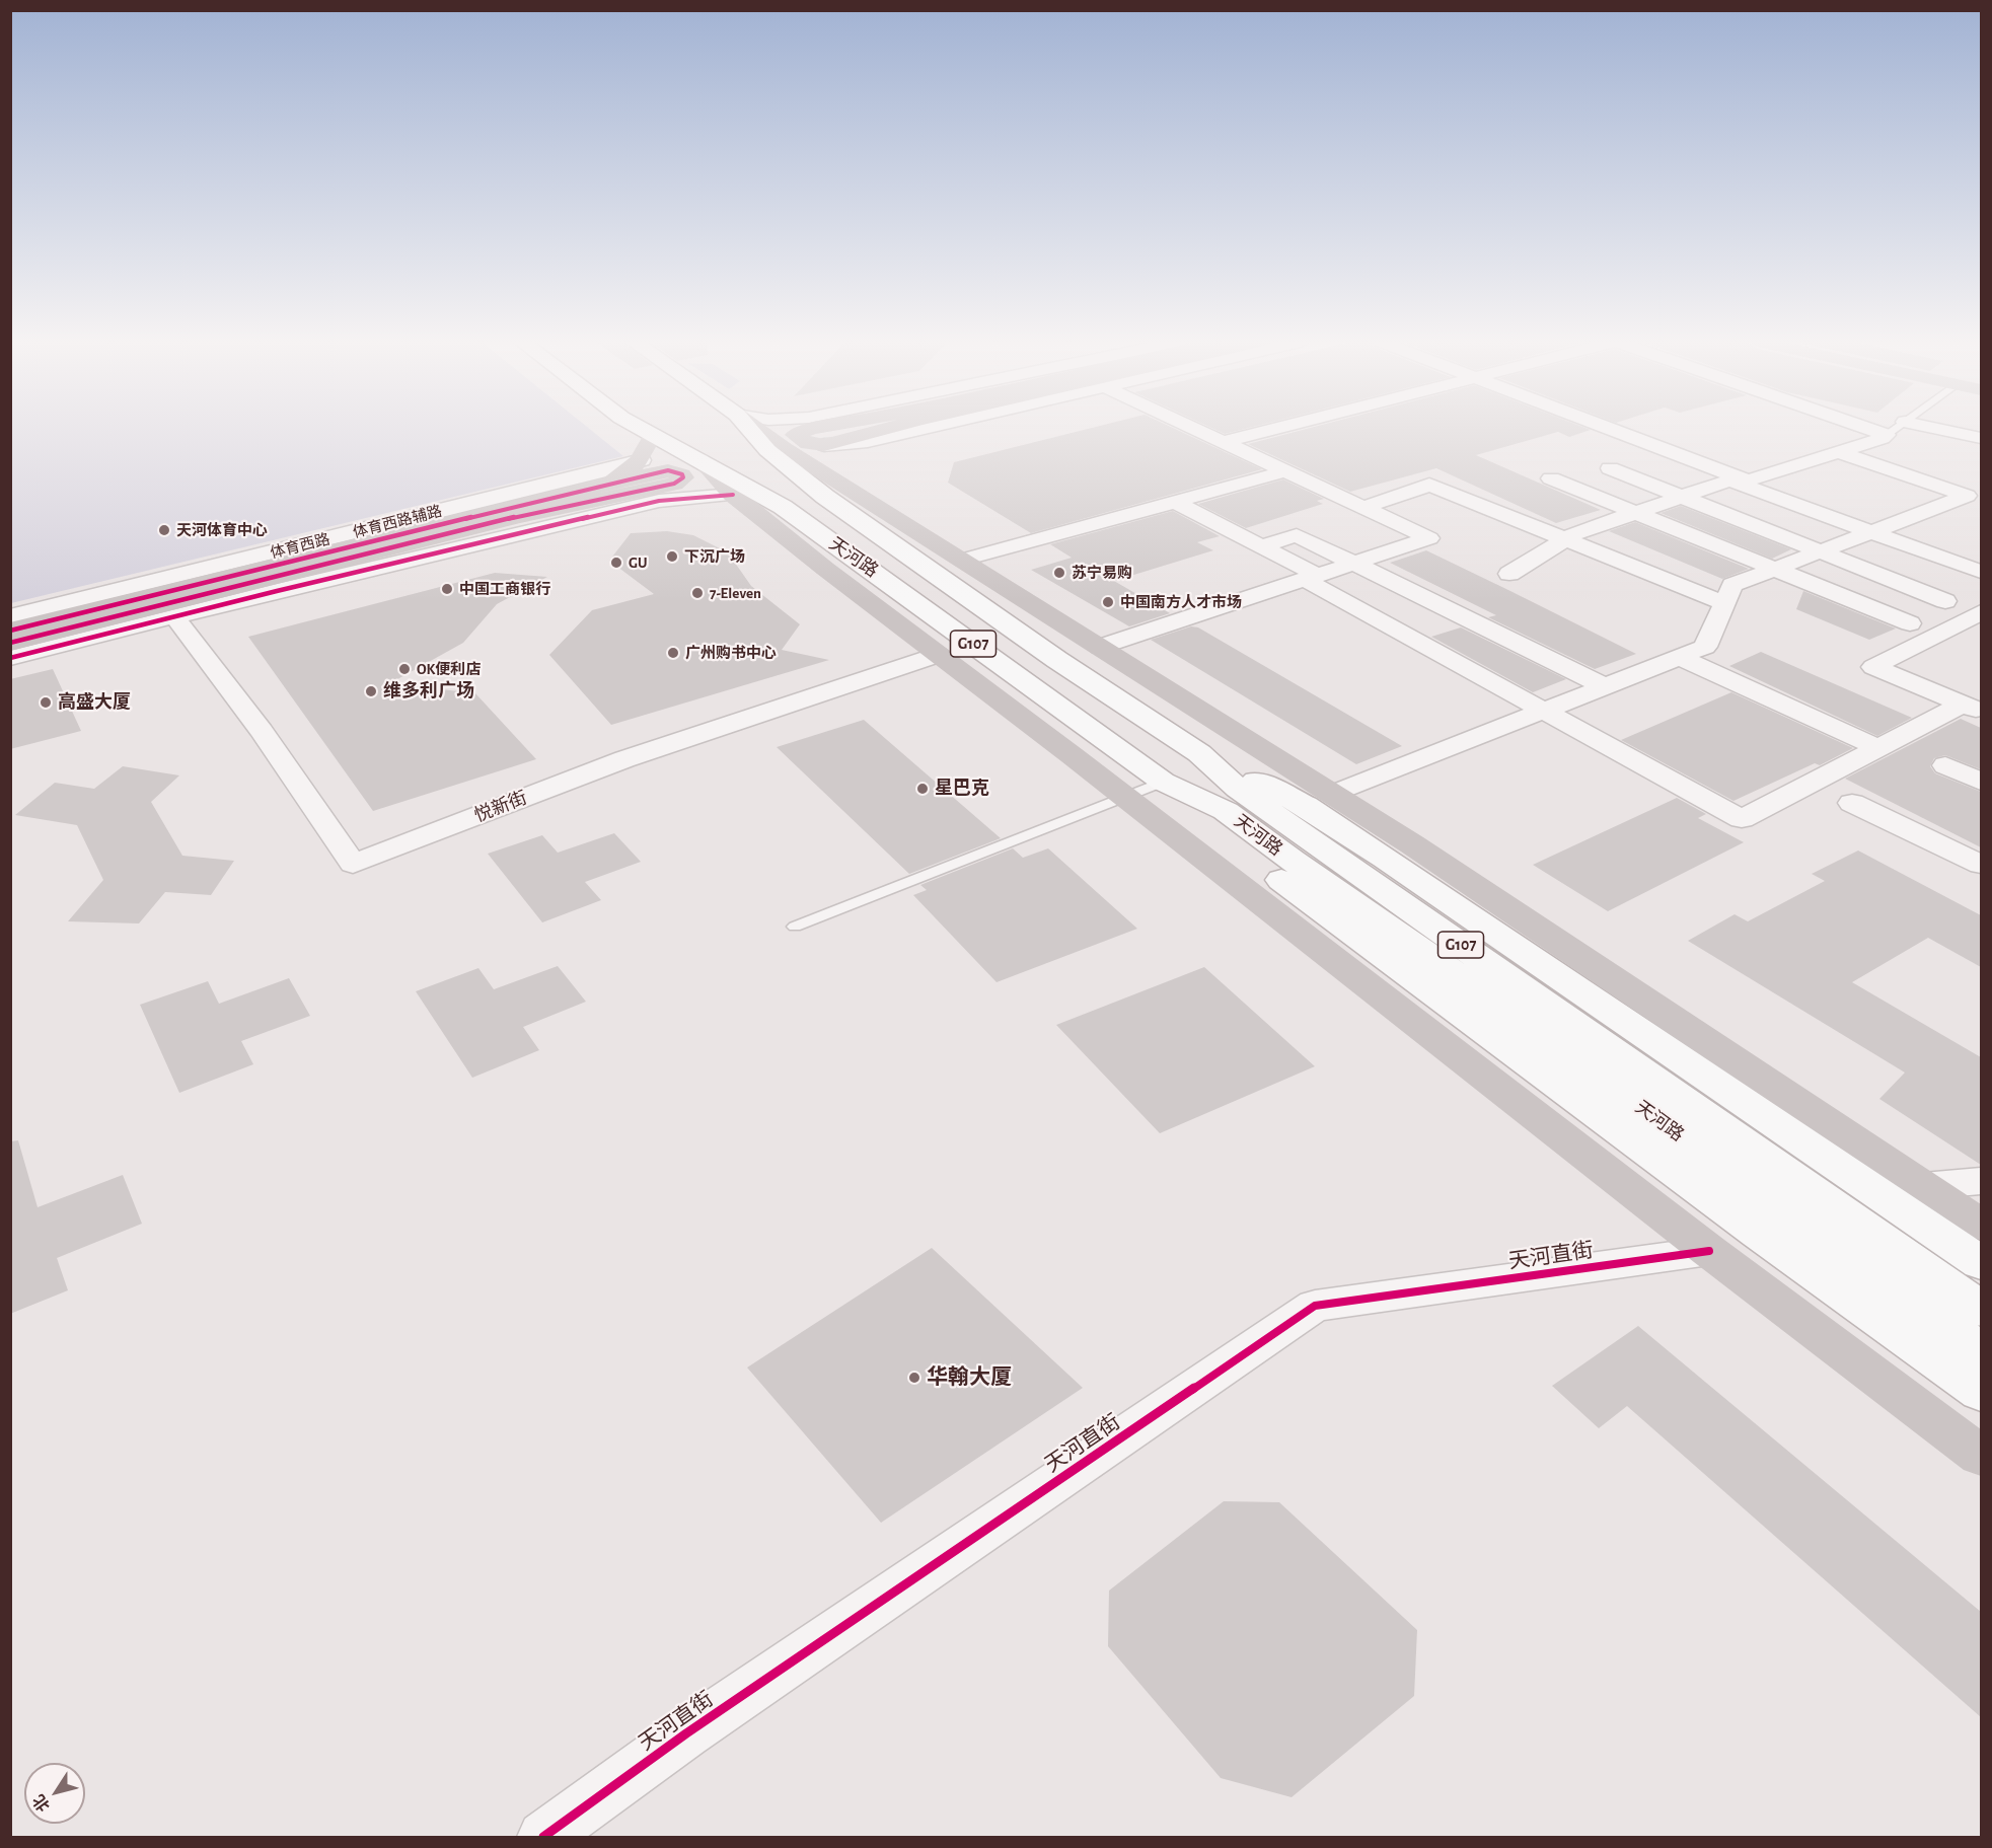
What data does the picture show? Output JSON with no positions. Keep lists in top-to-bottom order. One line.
{"streets":{"highway":["天河路","G107"],"main road":["体育西路"],"street":["体育西路辅路","悦新街","天河直街"]},"places":["天河体育中心","下沉广场","GU","苏宁易购","中国工商银行","7-Eleven","中国南方人才市场","广州购书中心","OK便利店","维多利广场","高盛大厦","星巴克","华翰大厦"],"north":"bottom left"}
